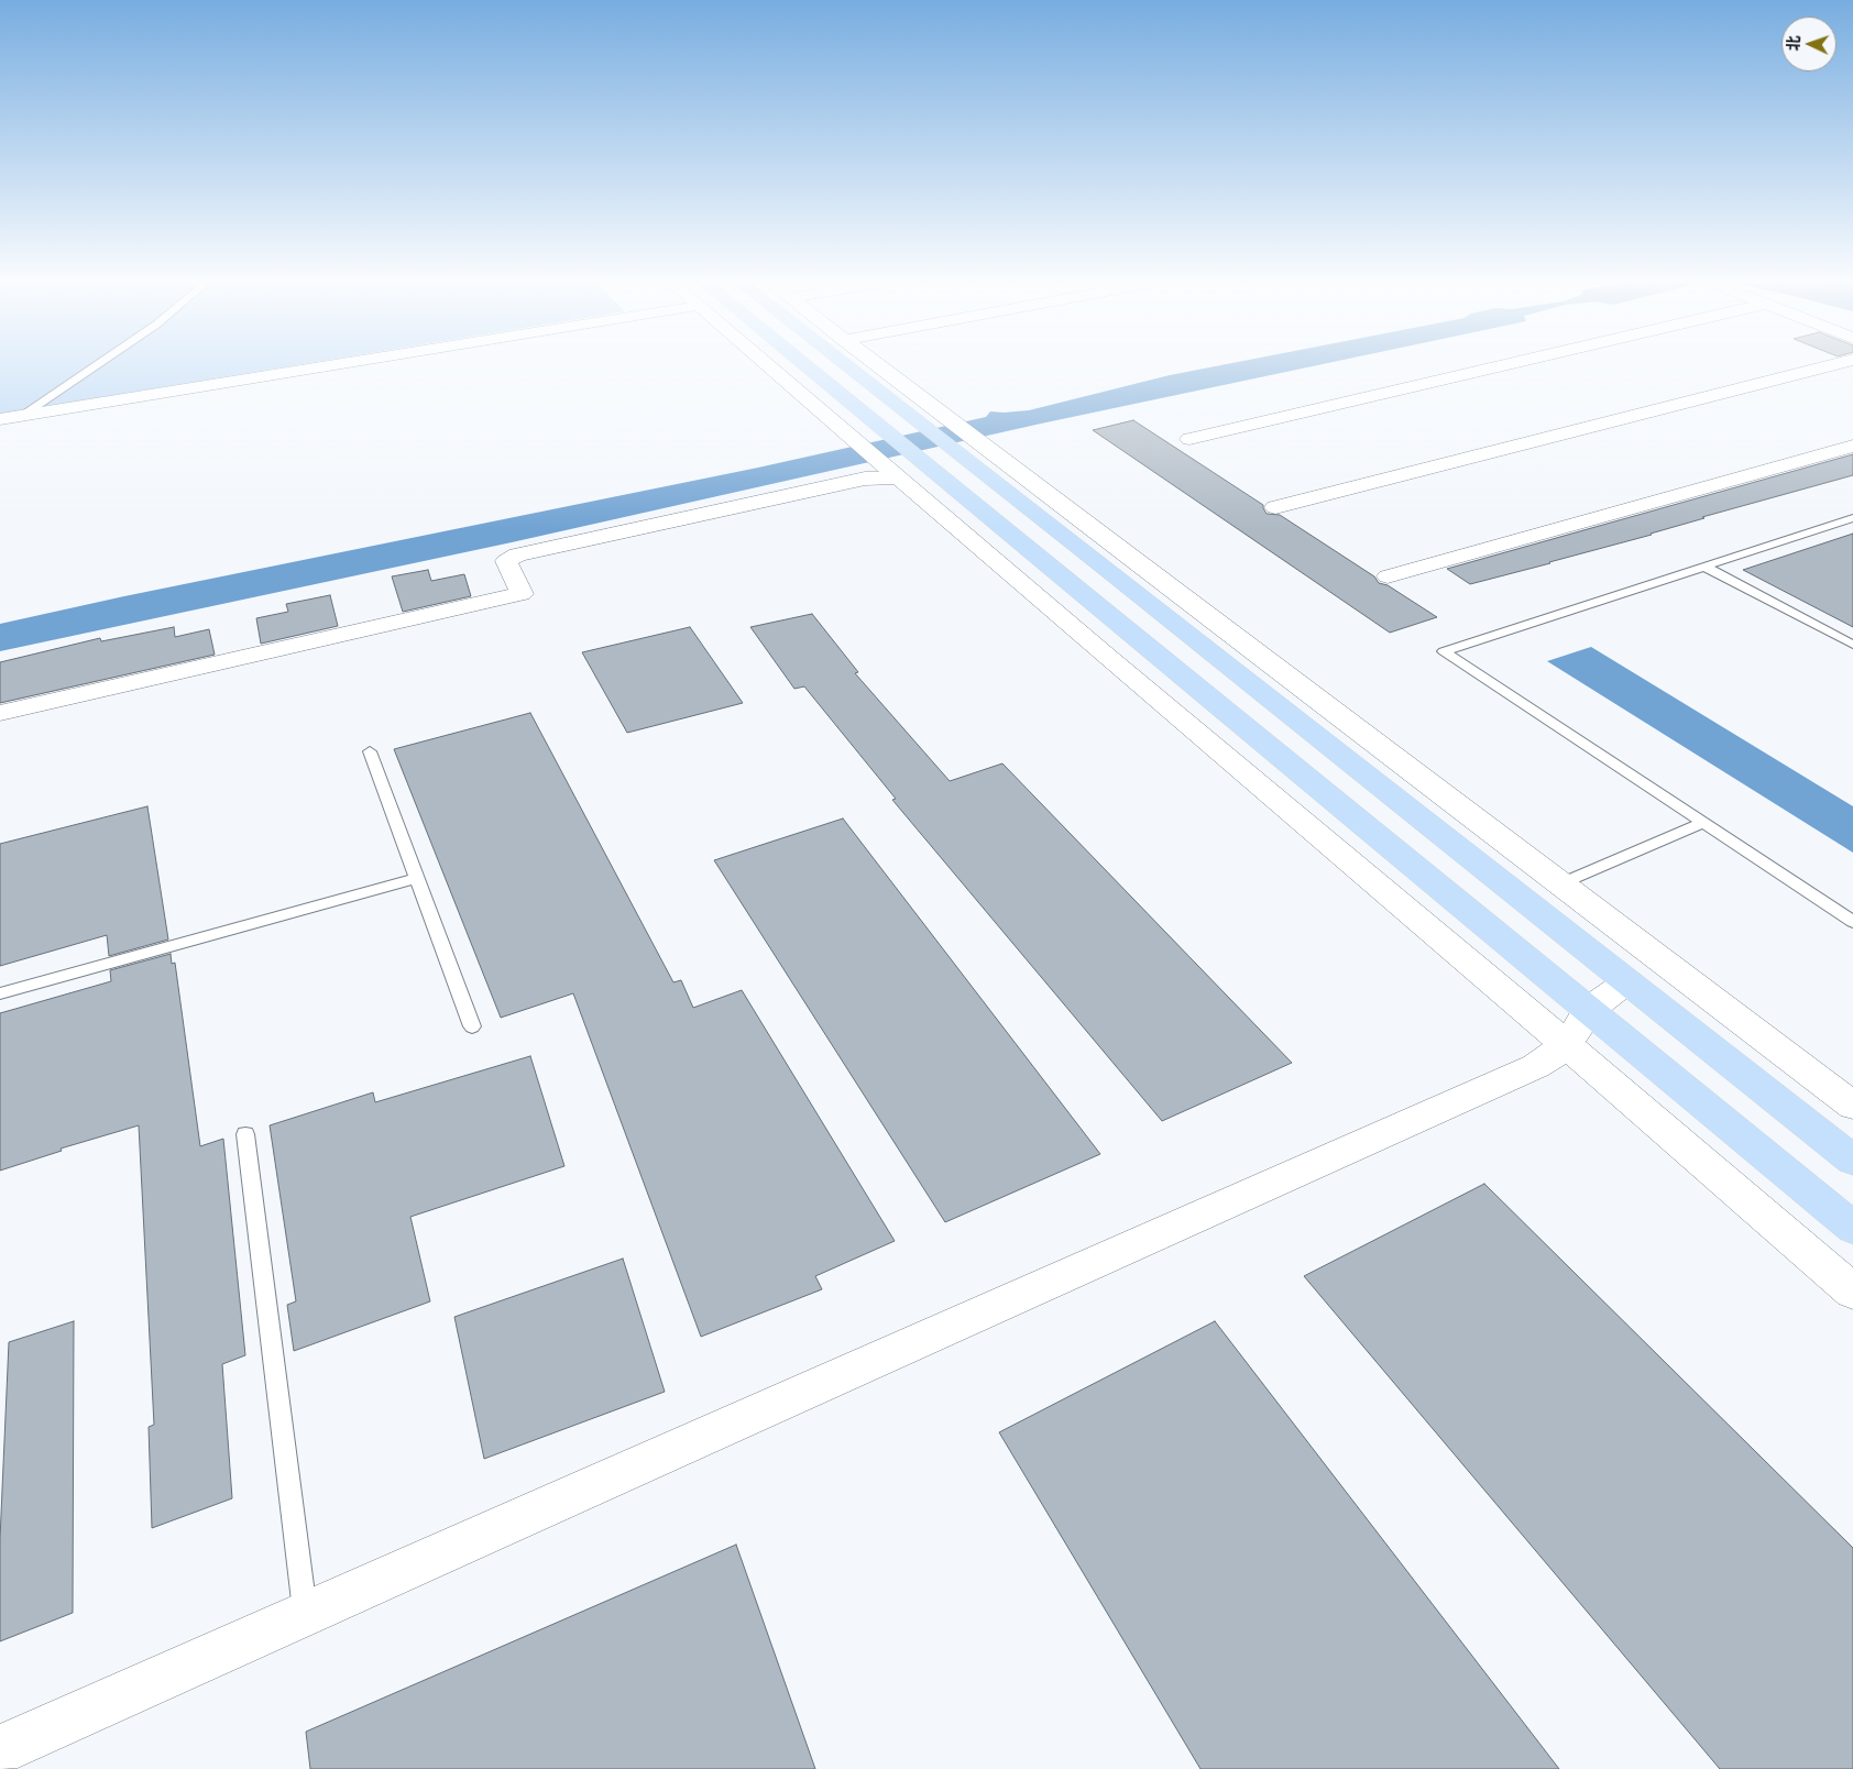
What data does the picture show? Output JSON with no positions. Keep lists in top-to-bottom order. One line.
{"north":"left"}
